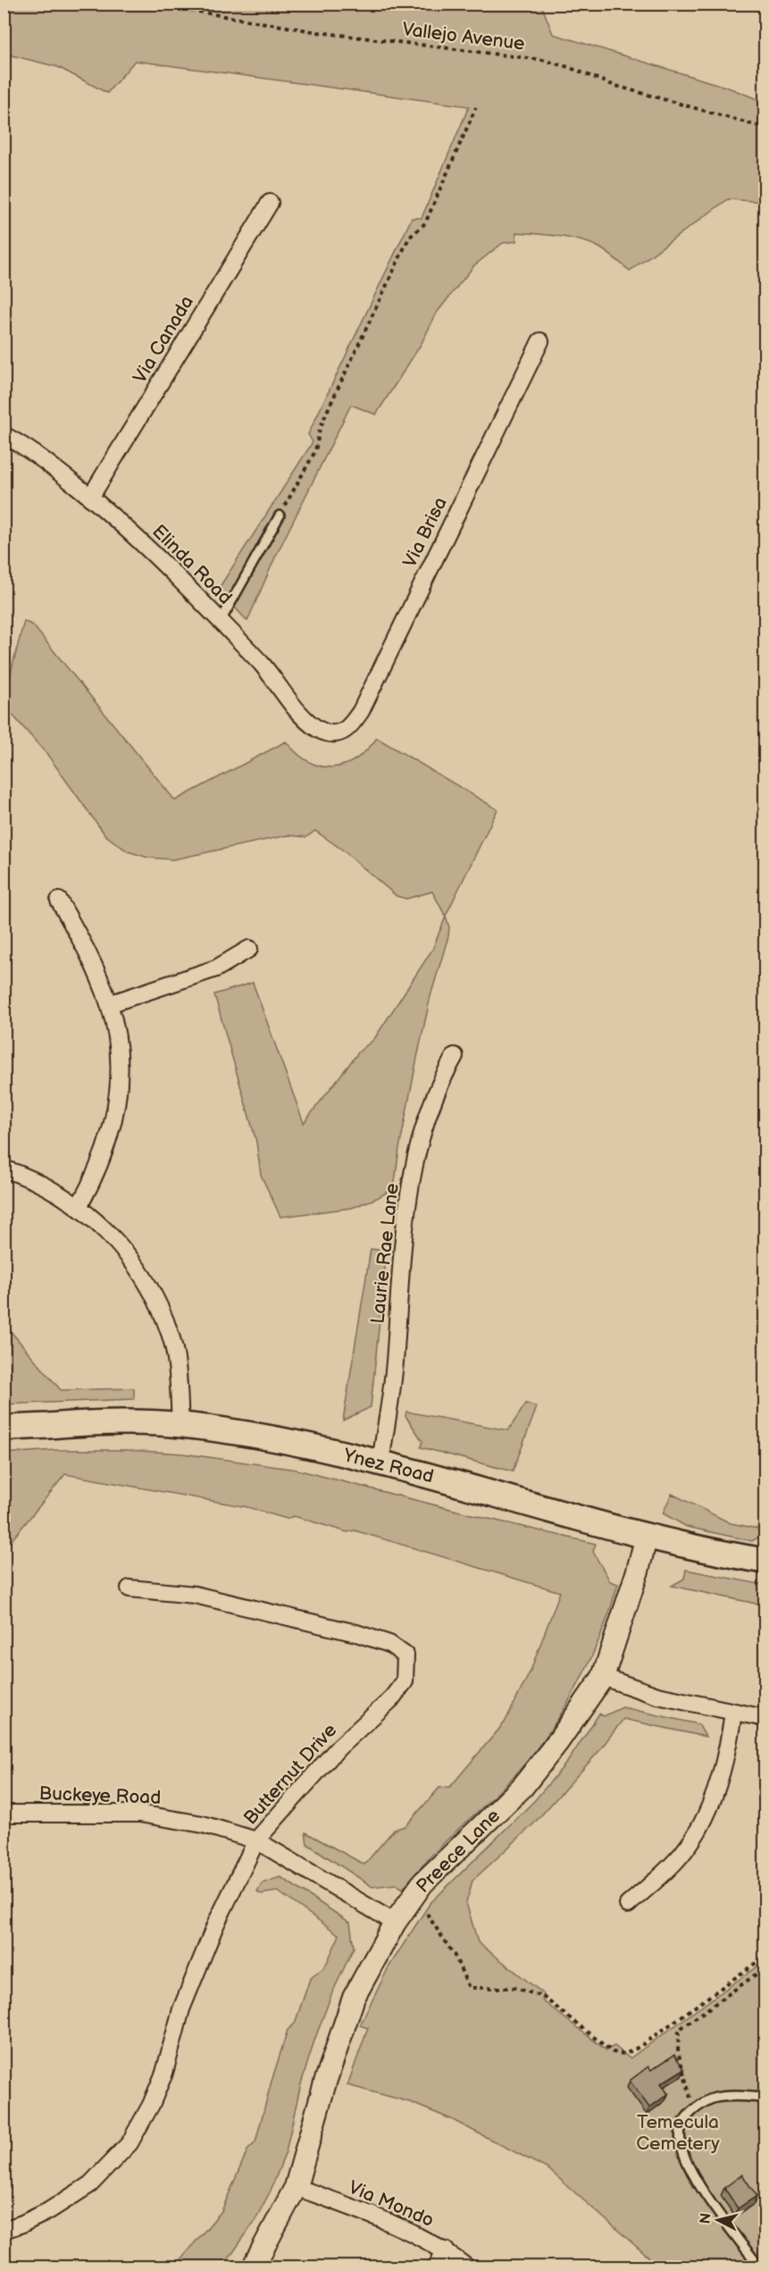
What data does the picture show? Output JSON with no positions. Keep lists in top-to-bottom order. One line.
{"streets":{"main road":["Ynez Road"],"street":["Via Canada","Via Brisa","Elinda Road","Laurie Rae Lane","Butternut Drive","Buckeye Road","Preece Lane","Via Mondo"],"path":["Vallejo Avenue"]},"crossings":[["Via Canada","Elinda Road"],["Via Brisa","Elinda Road"],["Laurie Rae Lane","Ynez Road"],["Ynez Road","Preece Lane"],["Butternut Drive","Buckeye Road"],["Buckeye Road","Preece Lane"],["Preece Lane","Via Mondo"]],"parks":["Temecula Cemetery"],"north":"left"}
